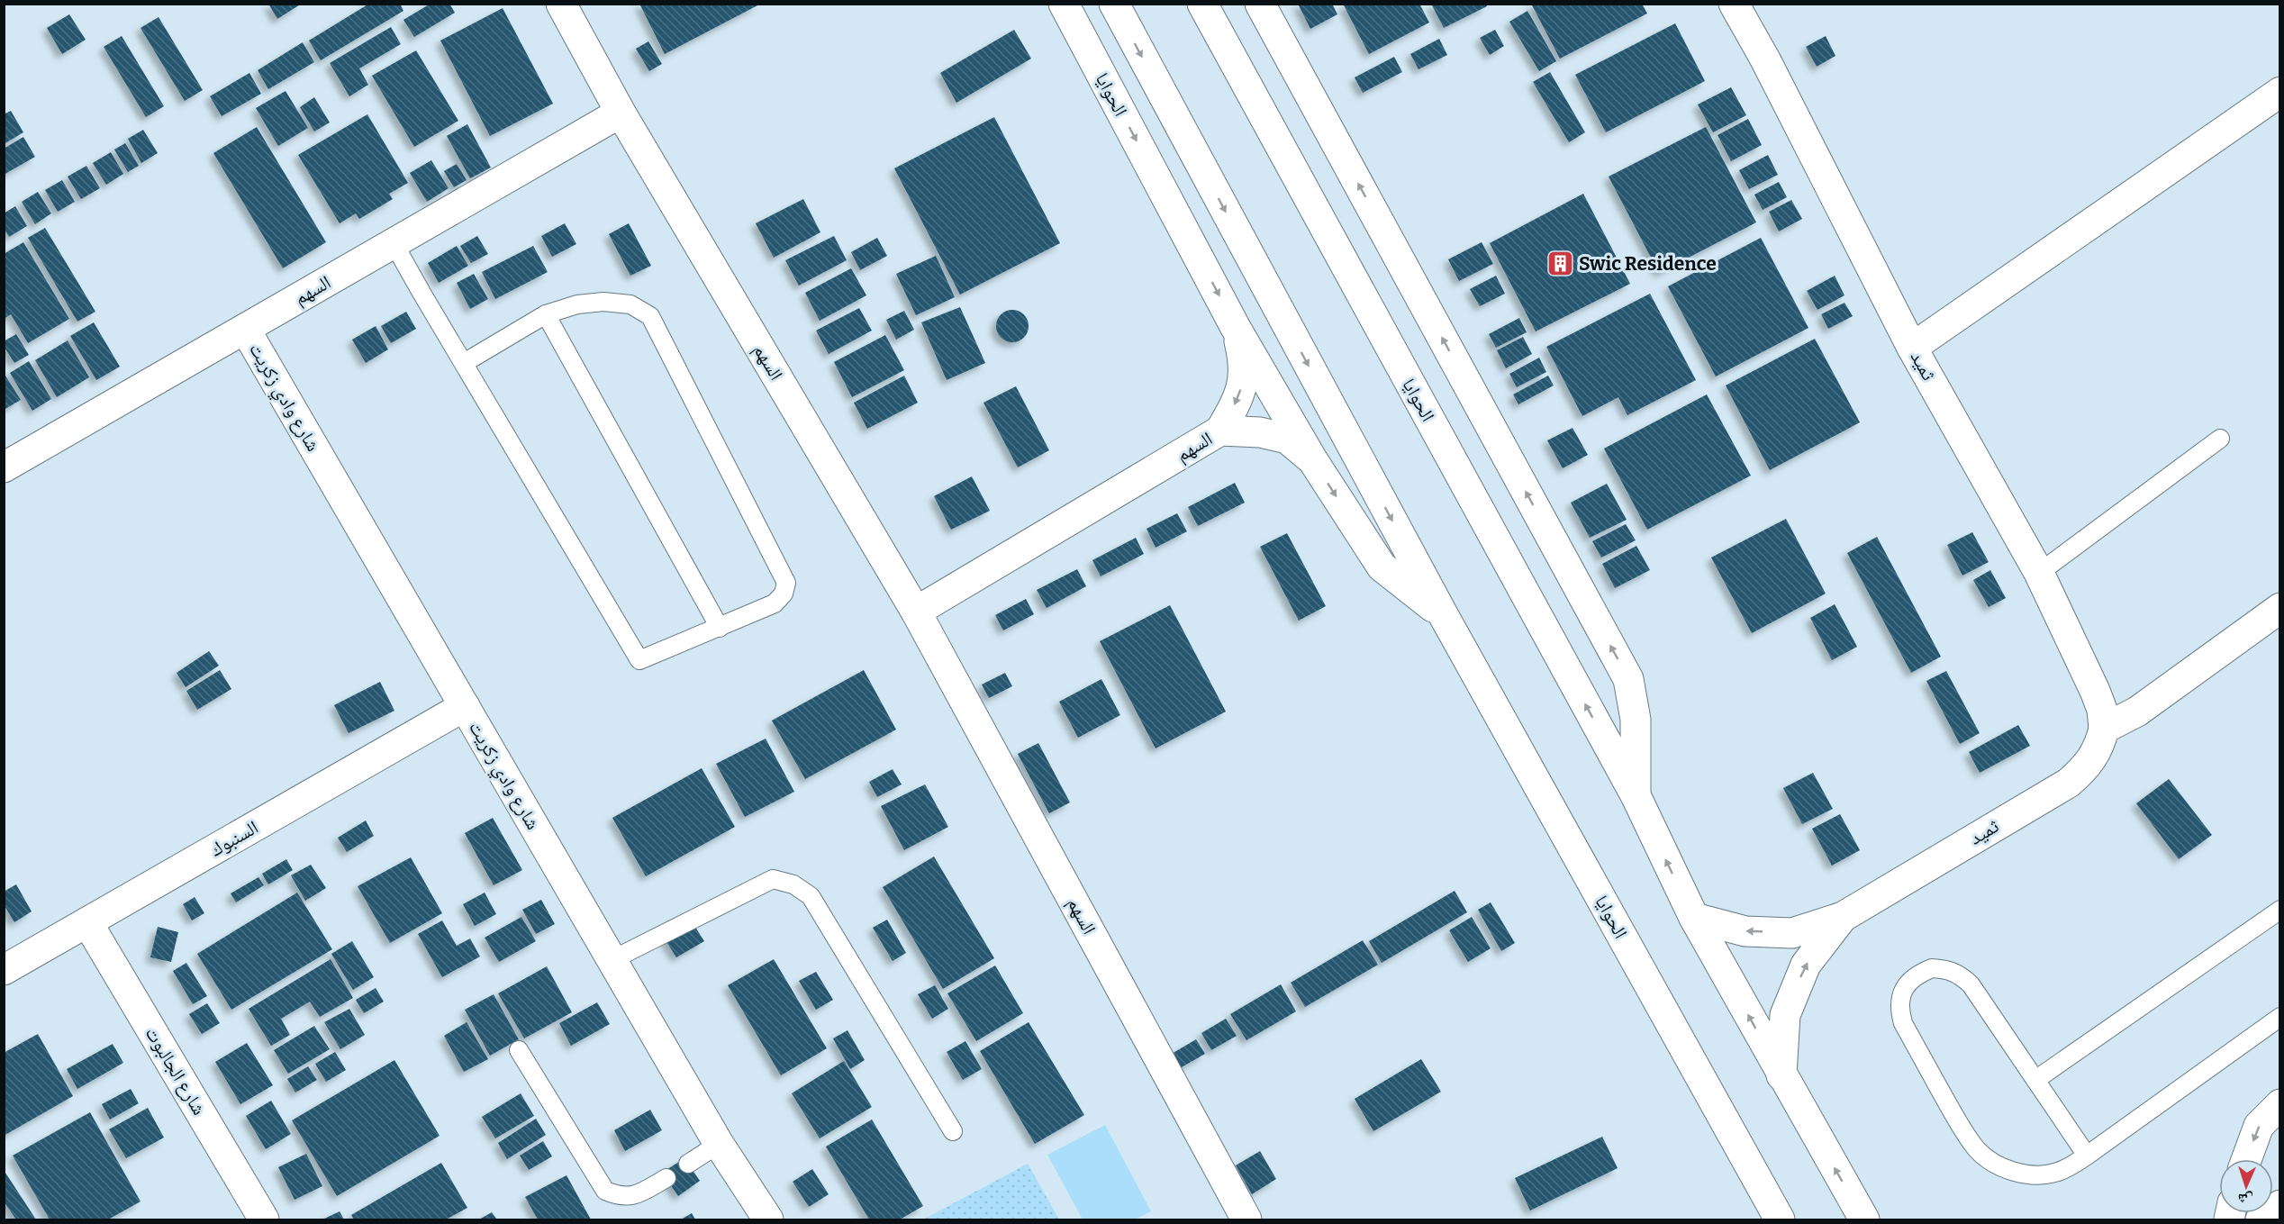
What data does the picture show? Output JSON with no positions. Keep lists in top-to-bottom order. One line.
{"streets":{"street":["الحوايا","السهم","ثميد","شارع وادي زكريت","السنبوك","شارع الجالبوت"]},"crossings":[["الحوايا","السهم"],["الحوايا","ثميد"],["السهم","شارع وادي زكريت"],["شارع وادي زكريت","السنبوك"],["السنبوك","شارع الجالبوت"]],"places":{"building":["Swic Residence"]},"north":"bottom"}
